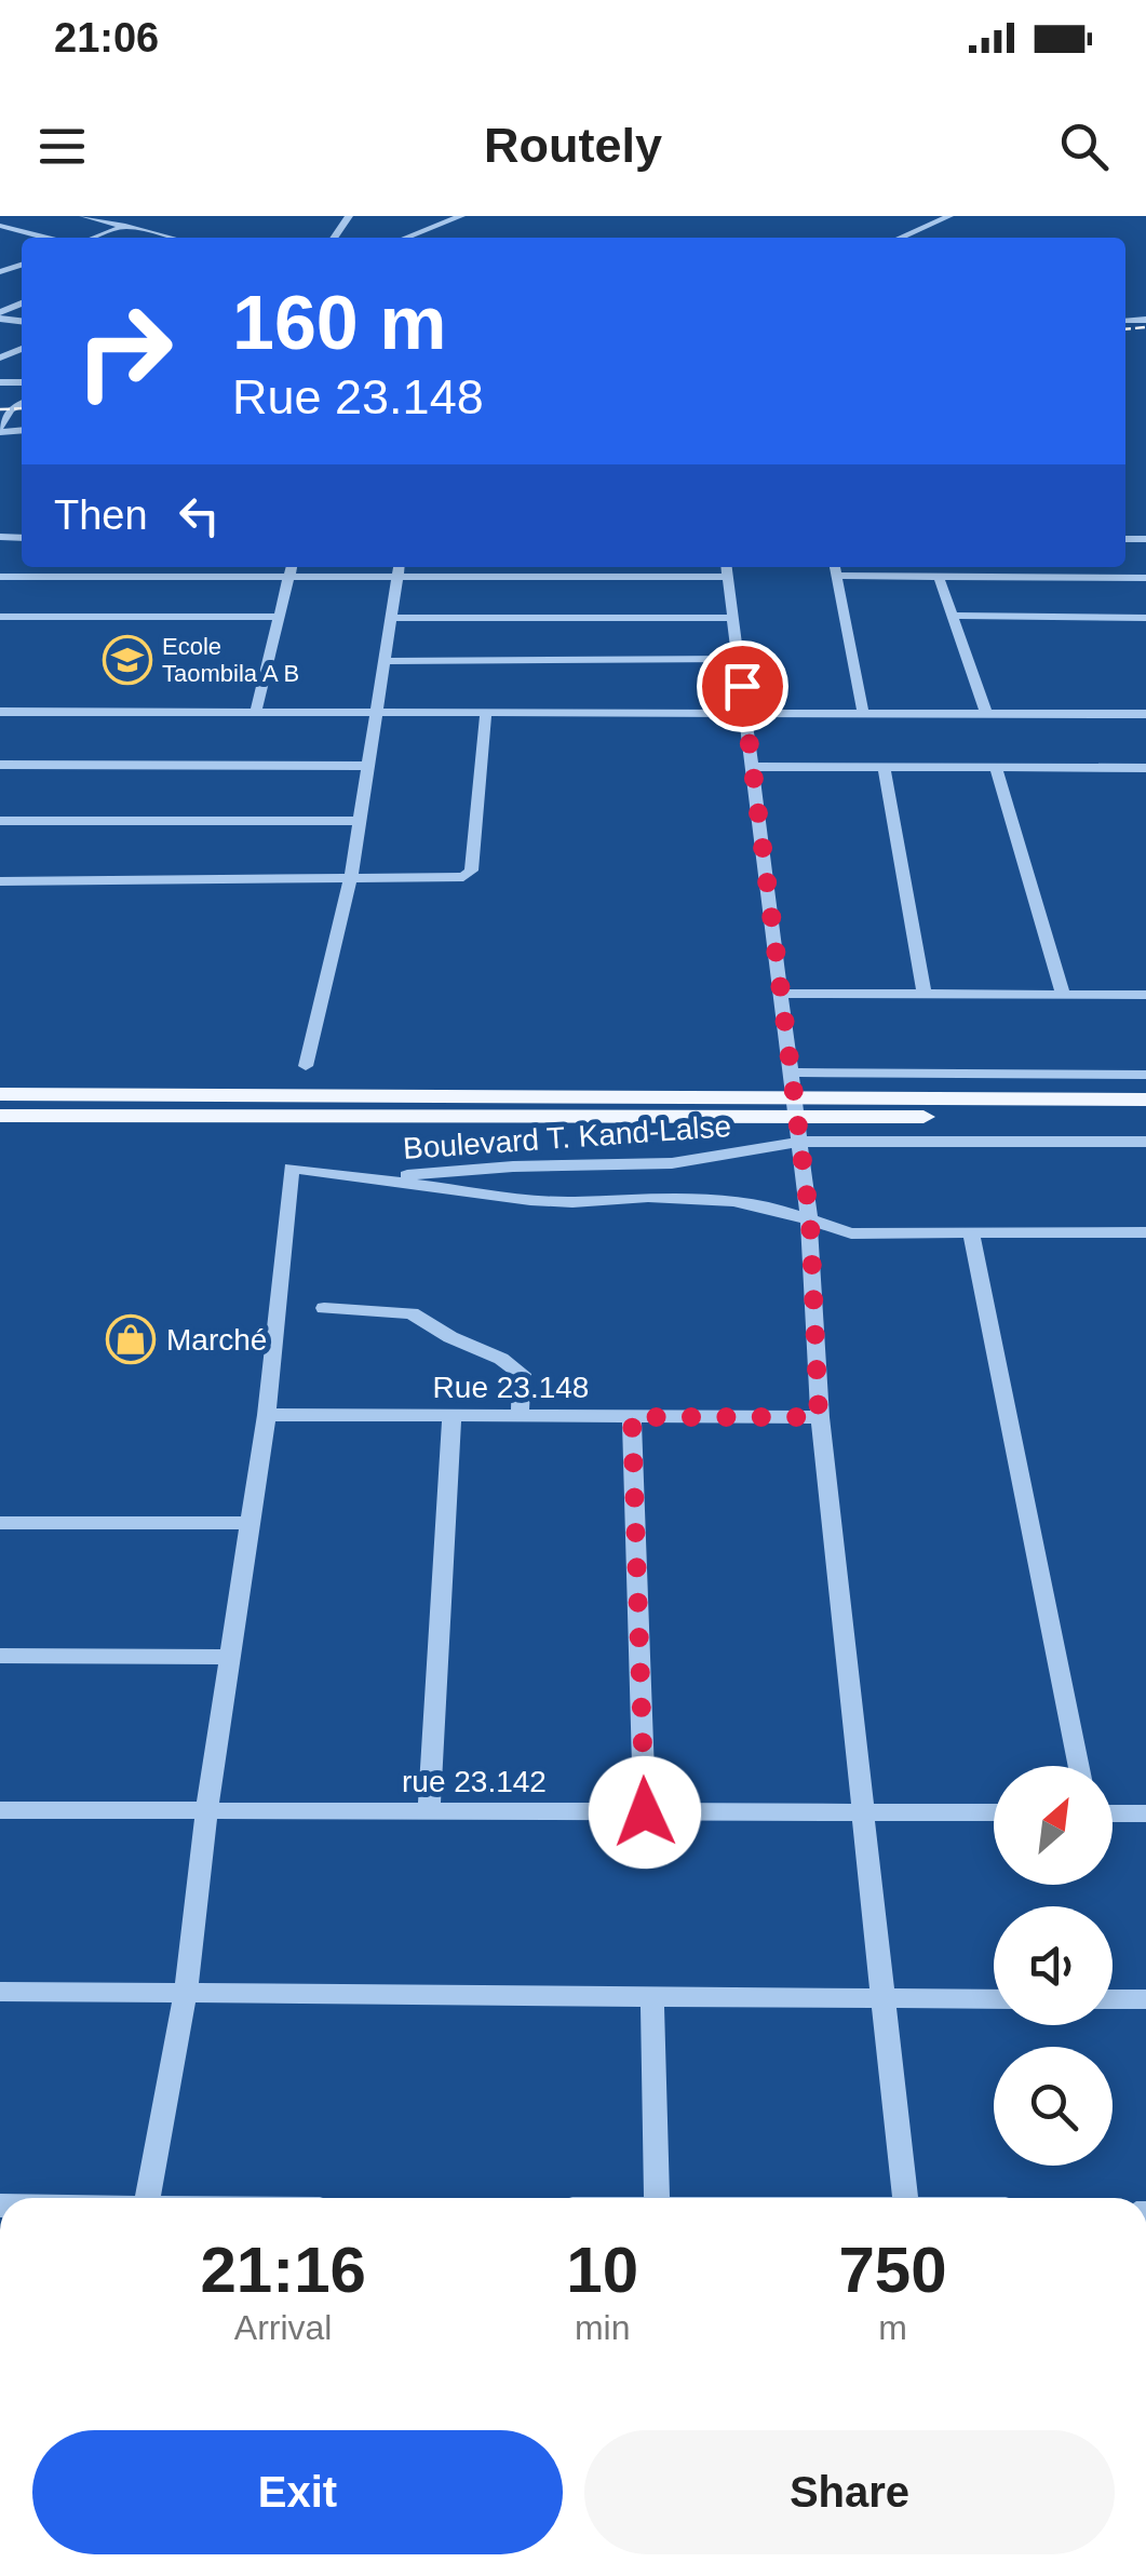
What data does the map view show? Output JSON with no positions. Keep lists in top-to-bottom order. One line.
{"streets":{"street":["Boulevard T. Kand-Lalse","Rue 23.148","rue 23.142"]},"places":{"school or university":["Ecole Taombila A B"],"shop":["Marché"]},"north":"top right","page":{"status":"21:06","header":"Routely","turn":["160 m","Rue 23.148"],"then":"Then","eta":["21:16","Arrival","10","min","750","m"],"buttons":["Exit","Share"]}}
